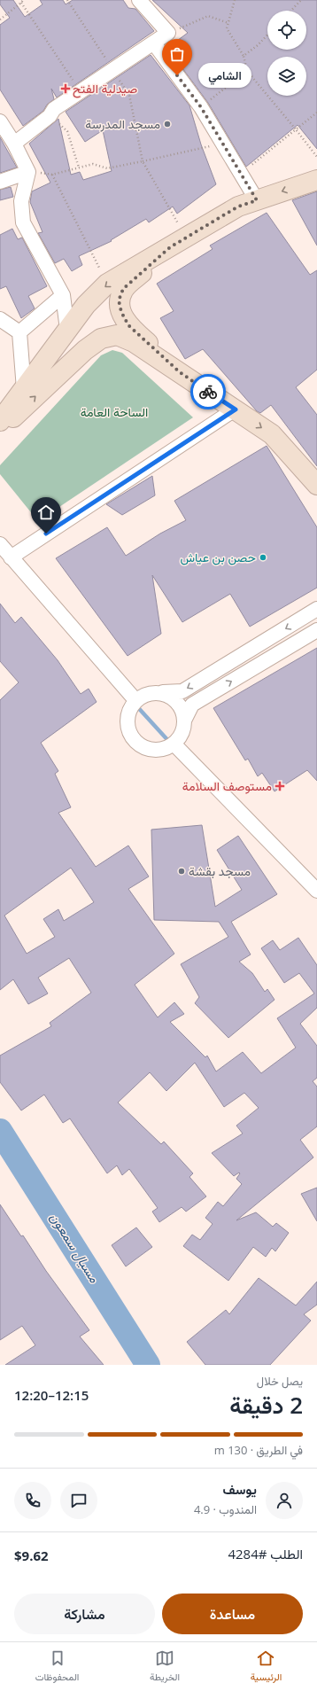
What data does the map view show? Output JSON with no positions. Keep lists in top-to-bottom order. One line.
{"water":["مسيال سمعون"],"parks":["الساحة العامة"],"places":{"other":["الشامي","مسجد المدرسة","حصن بن عياش","مسجد بقشة"],"health":["صيدلية الفتح","مستوصف السلامة"]},"page":{"bubble":"الشامي","heading":["2 دقيقة","يصل خلال","12:15–12:20"],"panel":["يوسف","المندوب · 4.9","الطلب #4284","$9.62"],"bar":"في الطريق · 130 m","buttons":["مساعدة","مشاركة"],"tabs":["الرئيسية","الخريطة","المحفوظات"]}}
